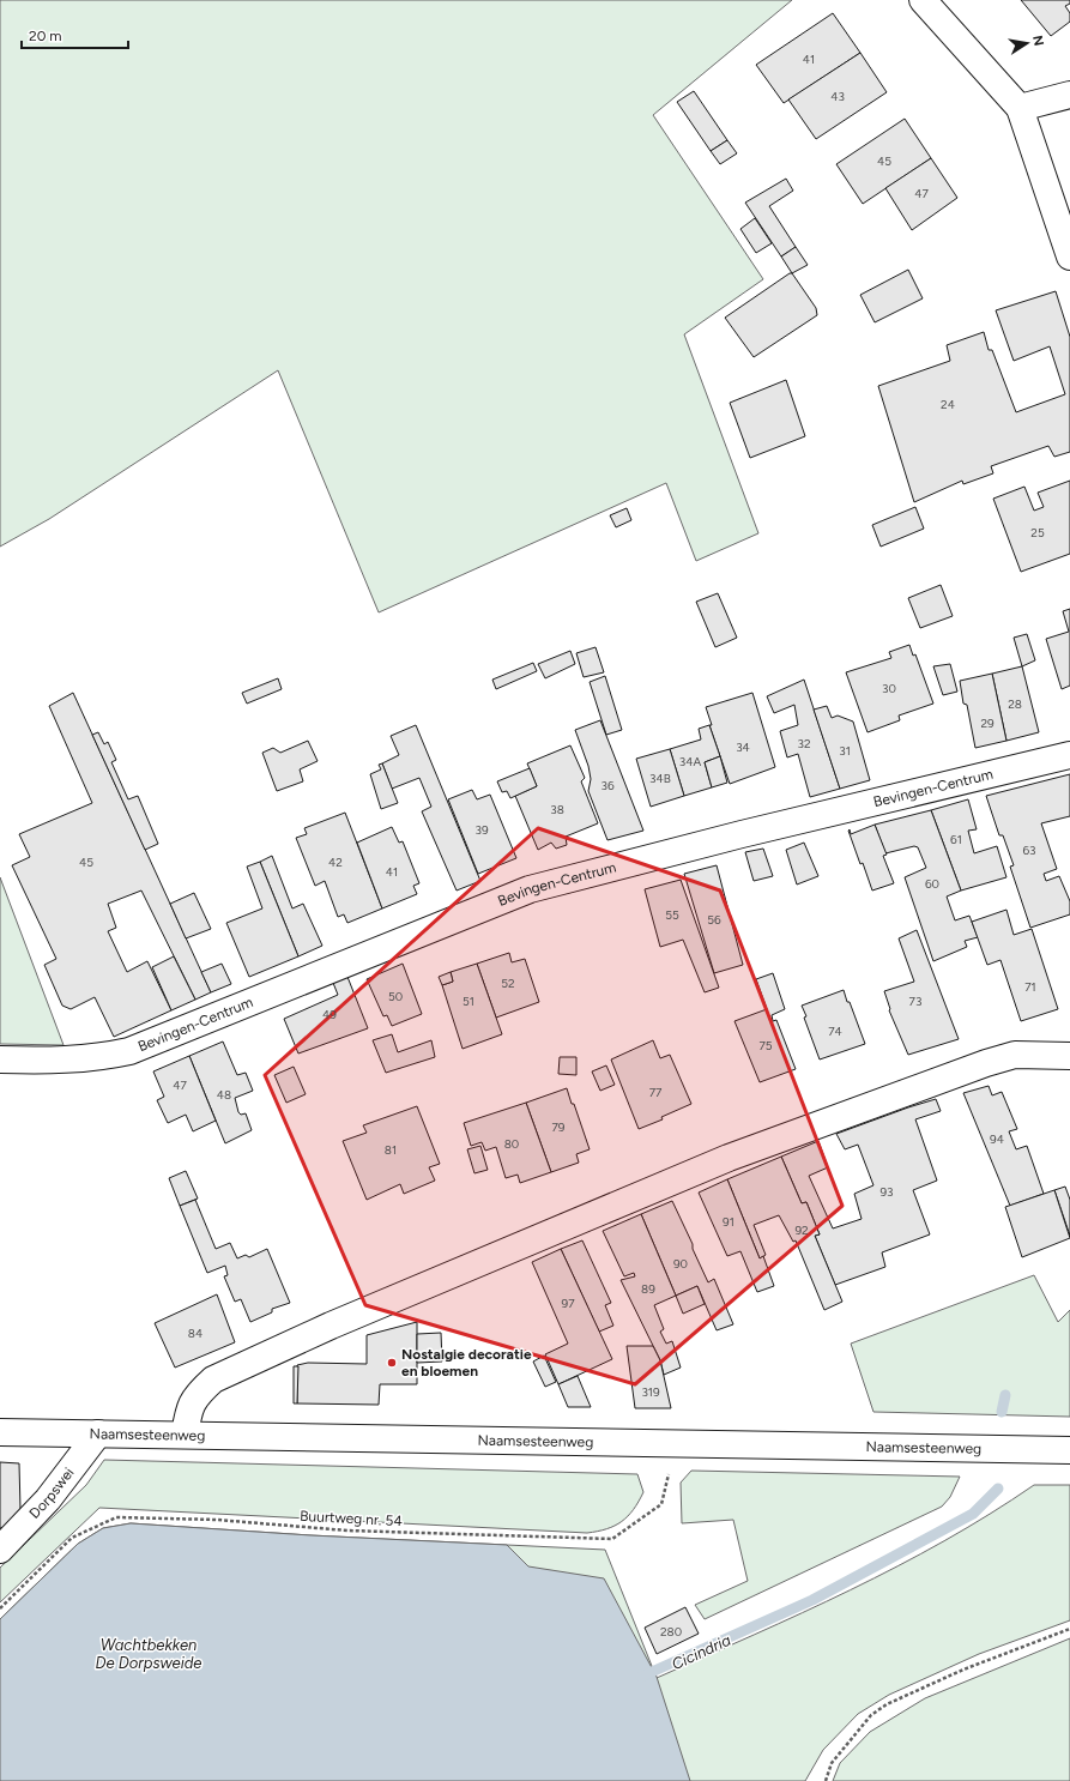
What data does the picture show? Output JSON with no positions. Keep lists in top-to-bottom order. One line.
{"streets":{"street":["Bevingen-Centrum","Naamsesteenweg","Dorpswei"],"path":["Buurtweg nr. 54"]},"crossings":[["Naamsesteenweg","Dorpswei"],["Naamsesteenweg","Buurtweg nr. 54"]],"water":["Wachtbekken De Dorpsweide","Cicindria"],"places":["Nostalgie decoratie en bloemen"],"house_numbers":["41","43","45","47","24","25","30","28","29","32","34","31","34A","34B","36","38","39","61","63","45","42","41","60","55","56","52","71","50","51","73","49","74","75","47","77","48","79","94","80","81","93","91","92","90","89","97","84","319","280"],"scale_bar":"20 m","north":"right"}
